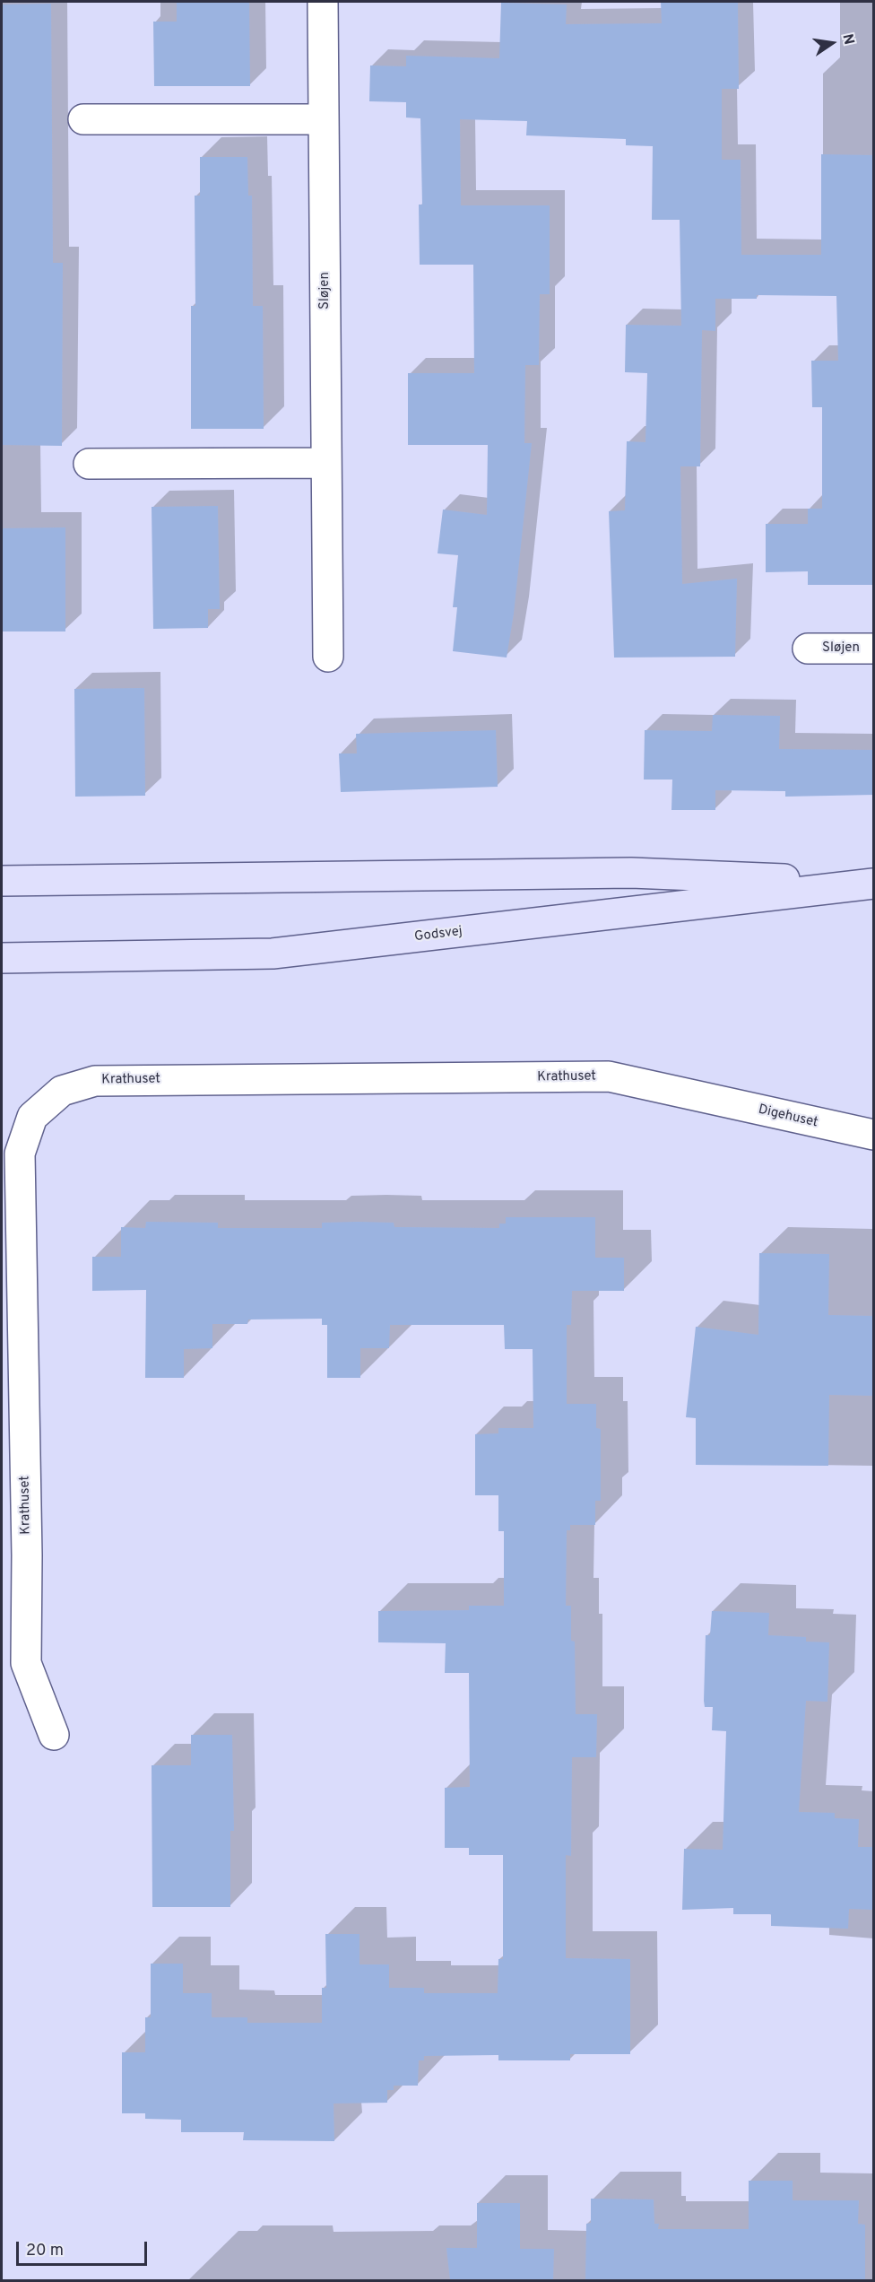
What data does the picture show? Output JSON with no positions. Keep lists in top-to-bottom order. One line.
{"streets":{"street":["Sløjen","Godsvej","Krathuset","Digehuset"]},"crossings":[["Krathuset","Digehuset"]],"scale_bar":"20 m","north":"right"}
